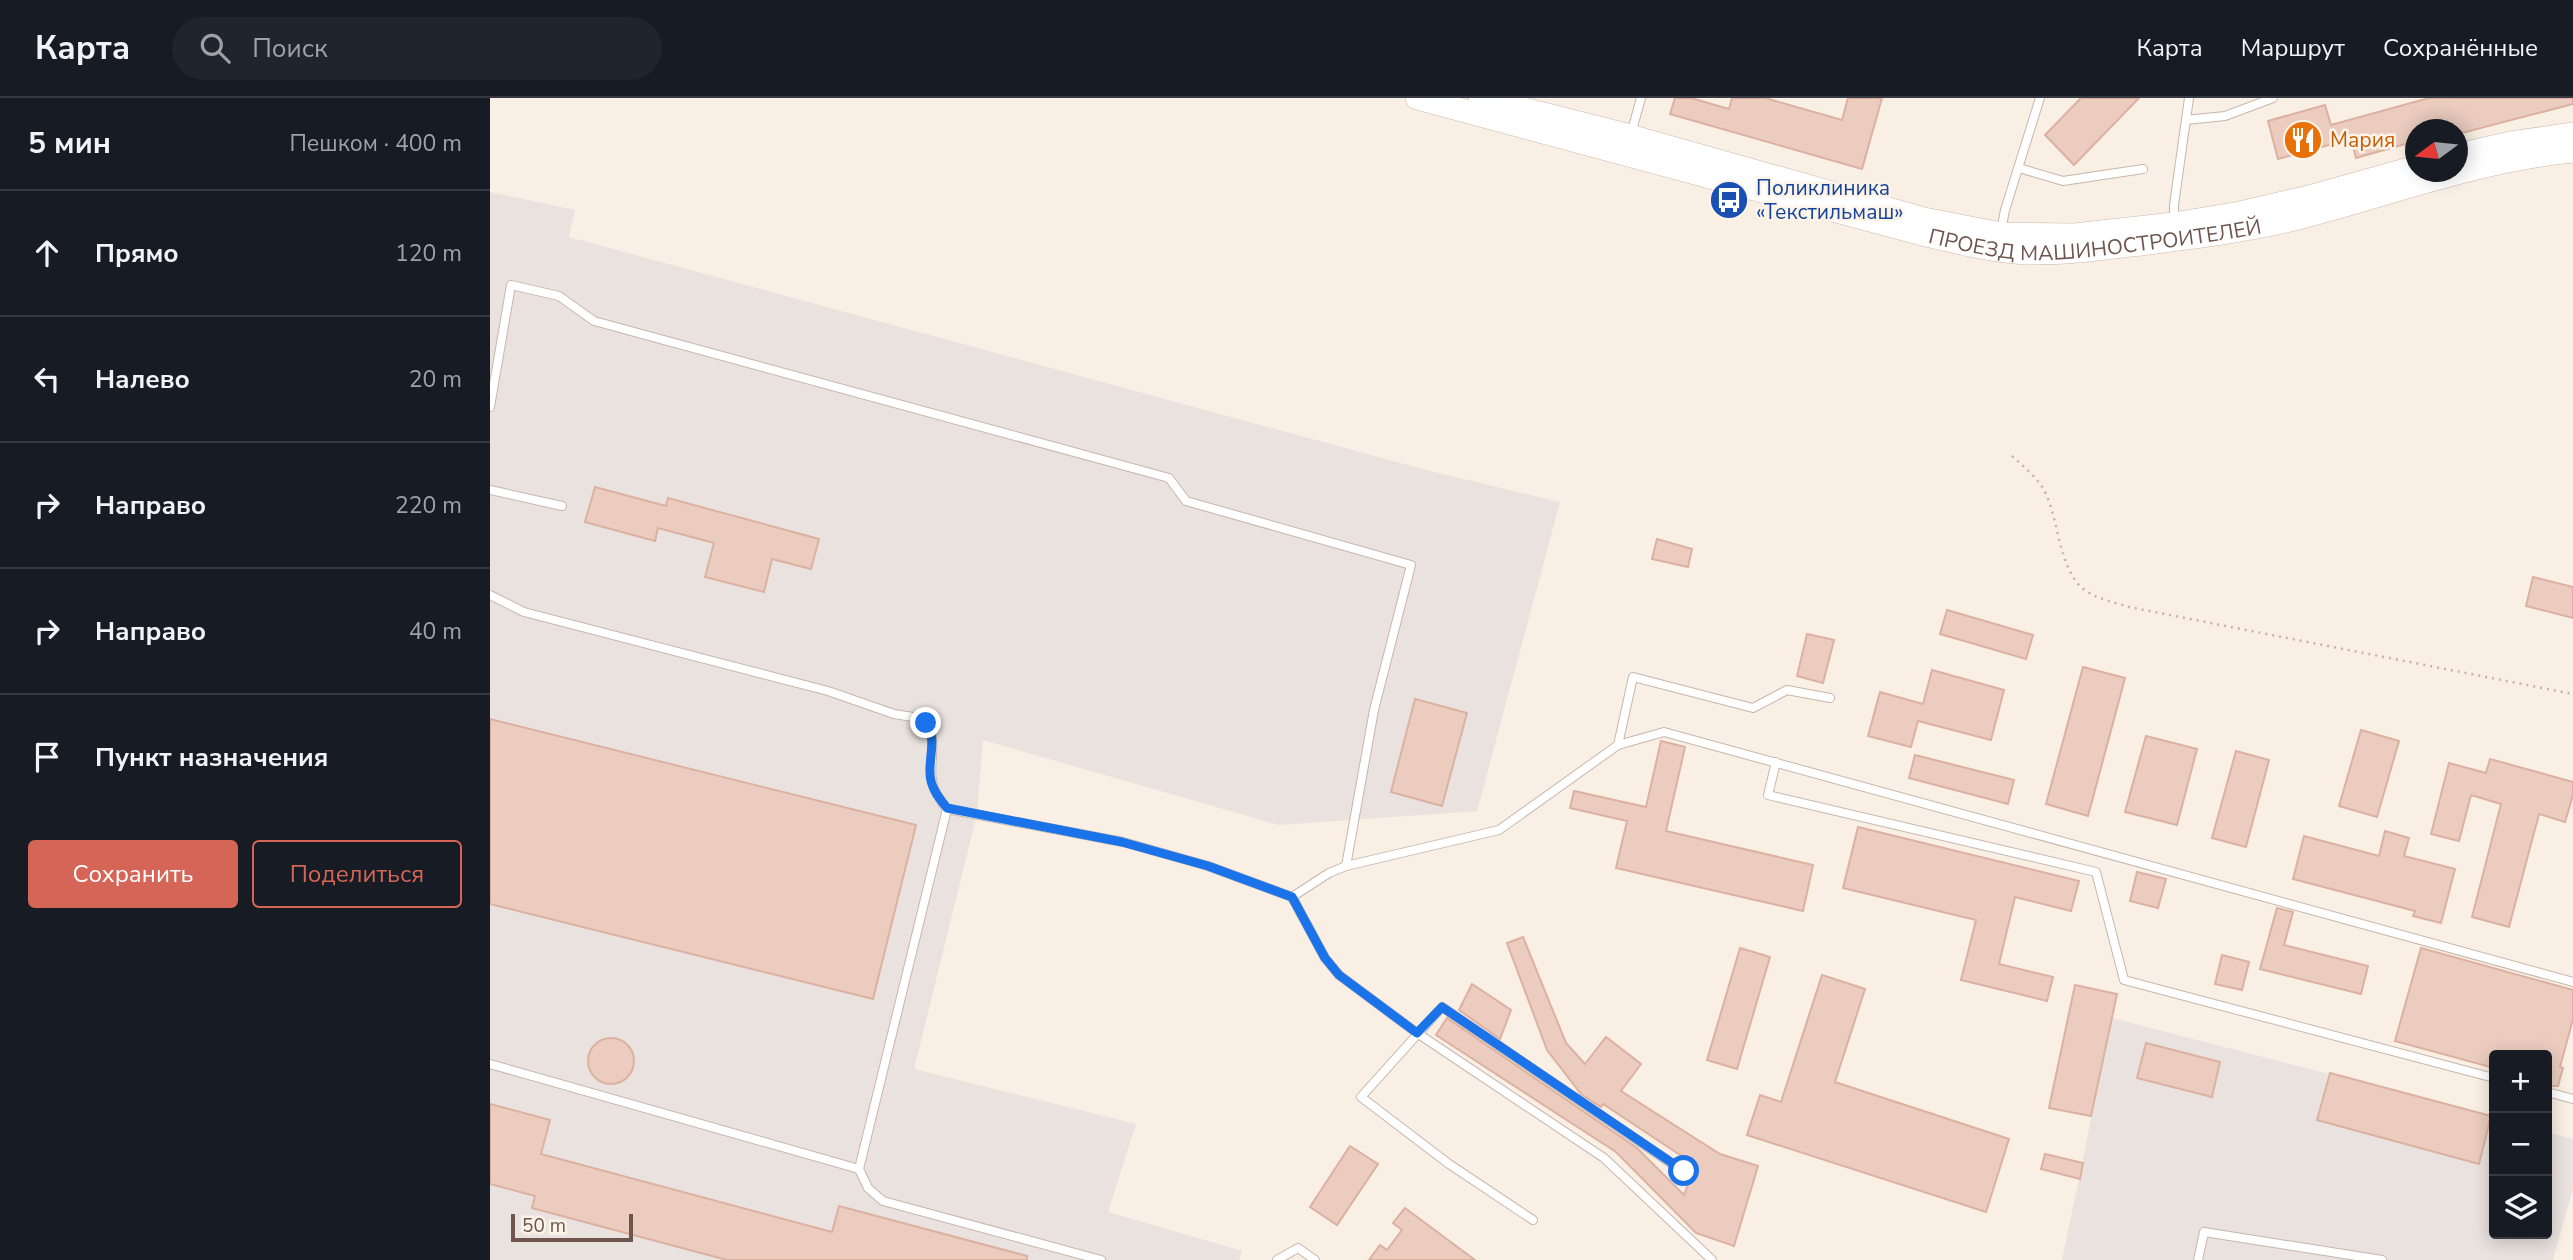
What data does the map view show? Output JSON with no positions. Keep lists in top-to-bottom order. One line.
{"streets":{"main road":["ПРОЕЗД МАШИНОСТРОИТЕЛЕЙ"]},"places":{"restaurant":["Мария"],"bus stop":["Поликлиника «Текстильмаш»"]},"scale_bar":"50 m","north":"left","page":{"header":"Карта","search":"Поиск","nav":["Карта","Маршрут","Сохранённые"],"heading":["5 мин","Пешком · 400 m"],"list":[["Прямо","120 m"],["Налево","20 m"],["Направо","220 m"],["Направо","40 m"],"Пункт назначения"],"buttons":["Сохранить","Поделиться"],"map_buttons":["+","−"],"scale":"50 m"}}
